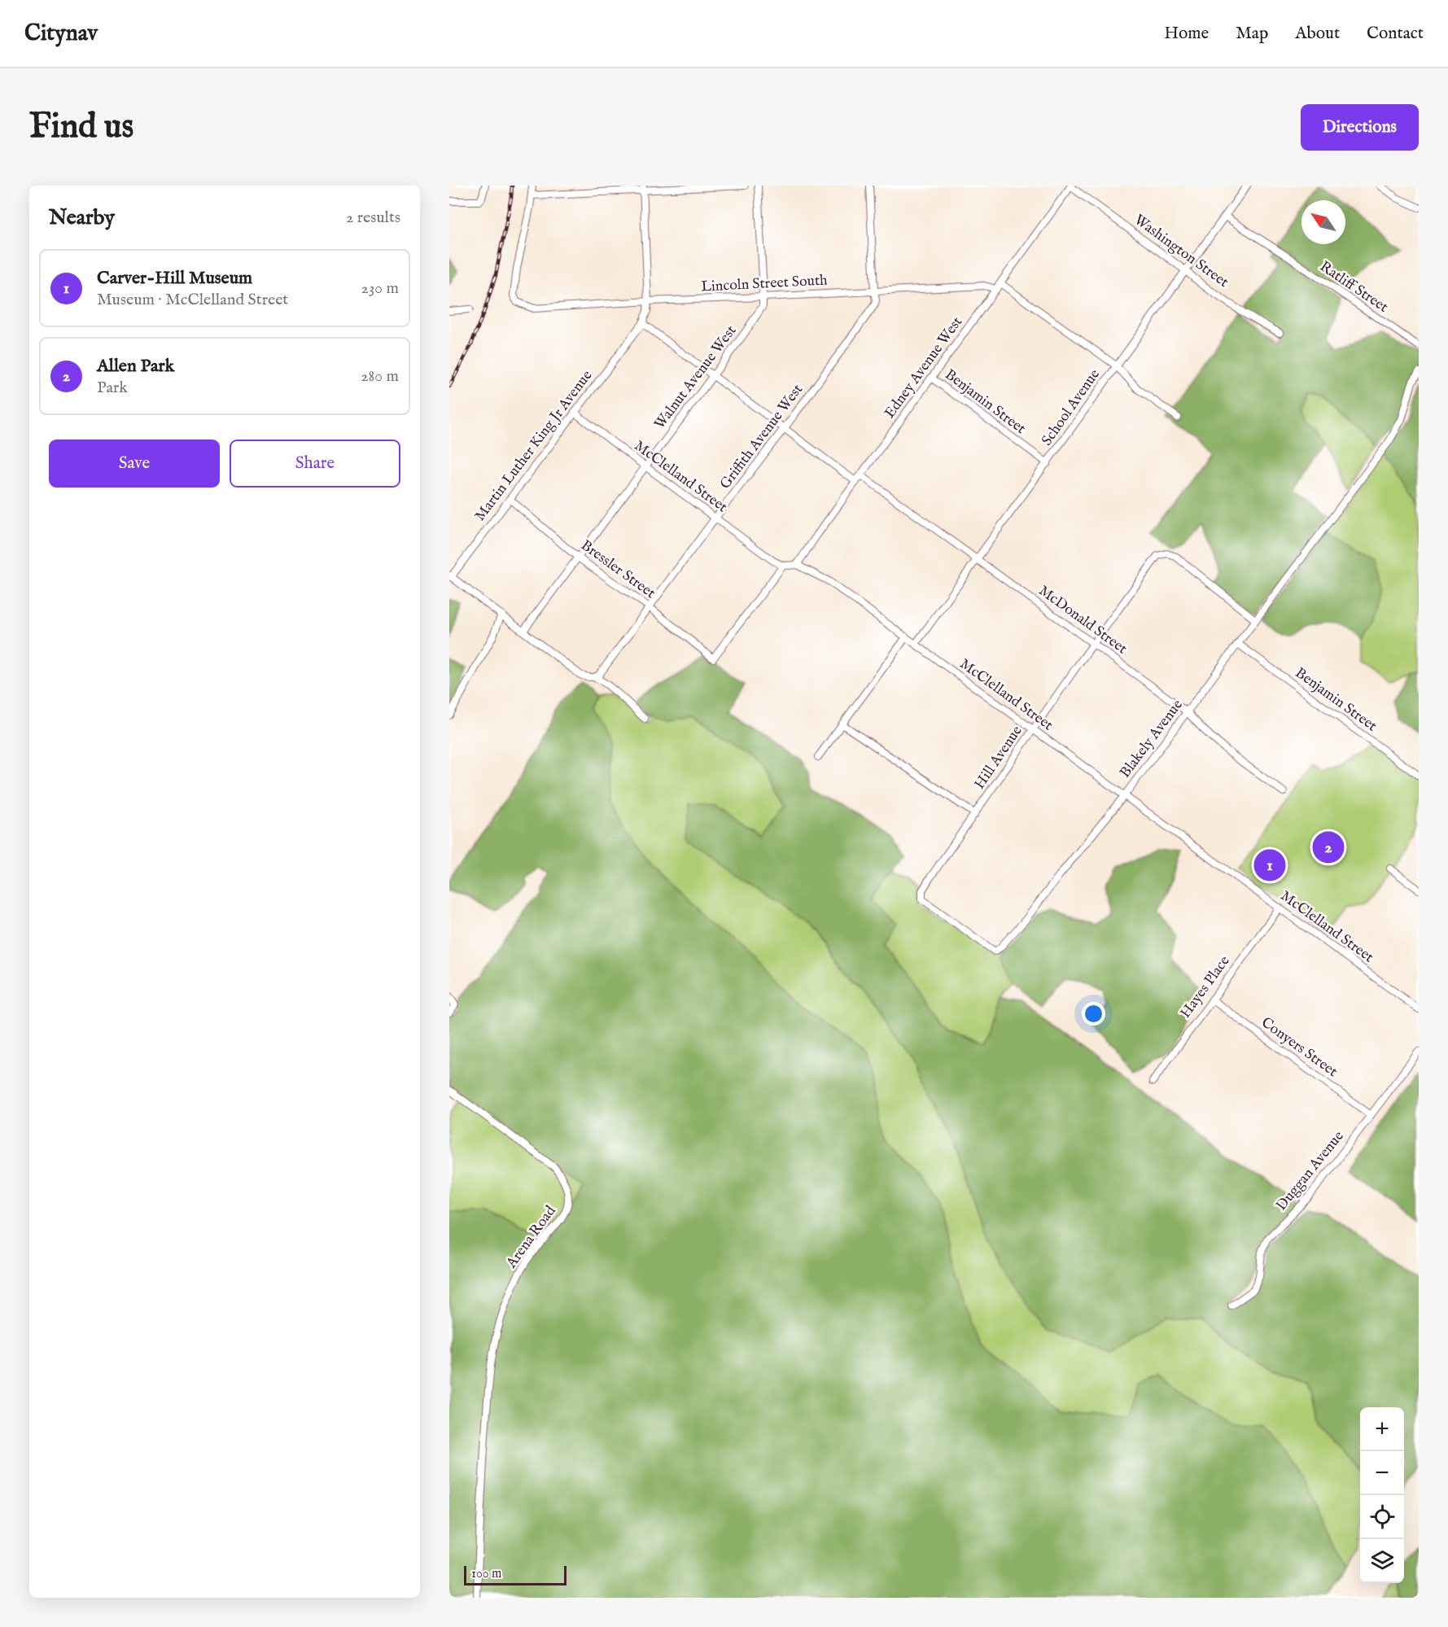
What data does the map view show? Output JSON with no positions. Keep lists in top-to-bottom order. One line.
{"streets":{"street":["Washington Street","Lincoln Street South","Ratliff Street","Edney Avenue West","Walnut Avenue West","Benjamin Street","School Avenue","Griffith Avenue West","Martin Luther King Jr Avenue","McClelland Street","Bressler Street","McDonald Street","Blakely Avenue","Hill Avenue","Hayes Place","Conyers Street","Duggan Avenue","Arena Road"]},"crossings":[["Washington Street","Edney Avenue West"],["Washington Street","School Avenue"],["Lincoln Street South","Edney Avenue West"],["Lincoln Street South","Walnut Avenue West"],["Lincoln Street South","Griffith Avenue West"],["Lincoln Street South","Martin Luther King Jr Avenue"],["Ratliff Street","School Avenue"],["Edney Avenue West","Benjamin Street"],["Edney Avenue West","McClelland Street"],["Edney Avenue West","McDonald Street"],["Walnut Avenue West","Martin Luther King Jr Avenue"],["Walnut Avenue West","McClelland Street"],["Walnut Avenue West","Bressler Street"],["Benjamin Street","School Avenue"],["Benjamin Street","Blakely Avenue"],["School Avenue","McClelland Street"],["School Avenue","McDonald Street"],["Griffith Avenue West","Martin Luther King Jr Avenue"],["Griffith Avenue West","McClelland Street"],["Griffith Avenue West","Bressler Street"],["Martin Luther King Jr Avenue","McClelland Street"],["Martin Luther King Jr Avenue","Bressler Street"],["McClelland Street","Bressler Street"],["McClelland Street","Blakely Avenue"],["McClelland Street","Hill Avenue"],["McClelland Street","Hayes Place"],["McDonald Street","Blakely Avenue"],["McDonald Street","Hill Avenue"],["Blakely Avenue","Hill Avenue"],["Hayes Place","Conyers Street"],["Conyers Street","Duggan Avenue"]],"scale_bar":"100 m","north":"top left","page":{"header":"Citynav","nav":["Home","Map","About","Contact"],"buttons":["Directions",["Save","Share"]],"title":"Find us","heading":["Nearby","2 results"],"list":[{"mark":"1","name":"Carver-Hill Museum","note":"Museum · McClelland Street","value":"230 m"},{"mark":"2","name":"Allen Park","note":"Park","value":"280 m"}],"pins":["2","1"],"map_buttons":["+","−"],"scale":"100 m"}}
